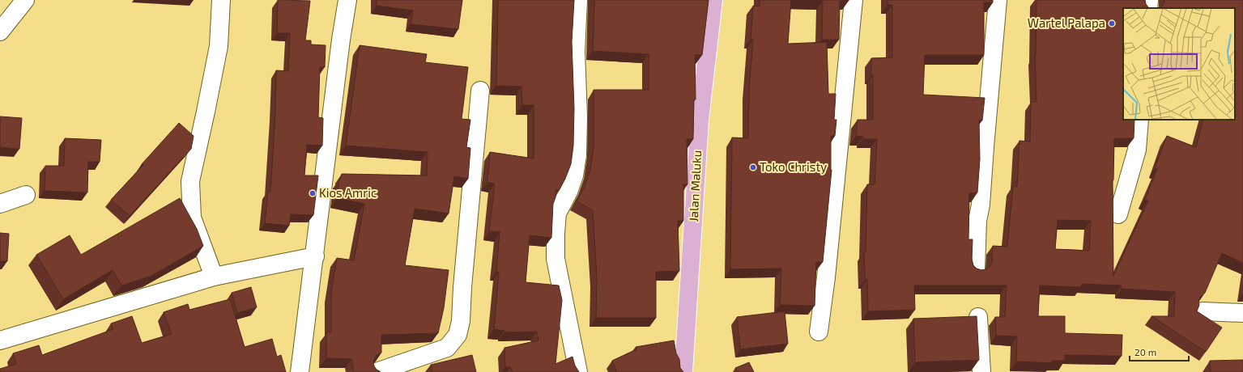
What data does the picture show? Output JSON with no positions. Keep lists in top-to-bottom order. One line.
{"streets":{"main road":["Jalan Maluku"]},"places":["Wartel Palapa","Toko Christy","Kios Amric"],"scale_bar":"20 m"}
